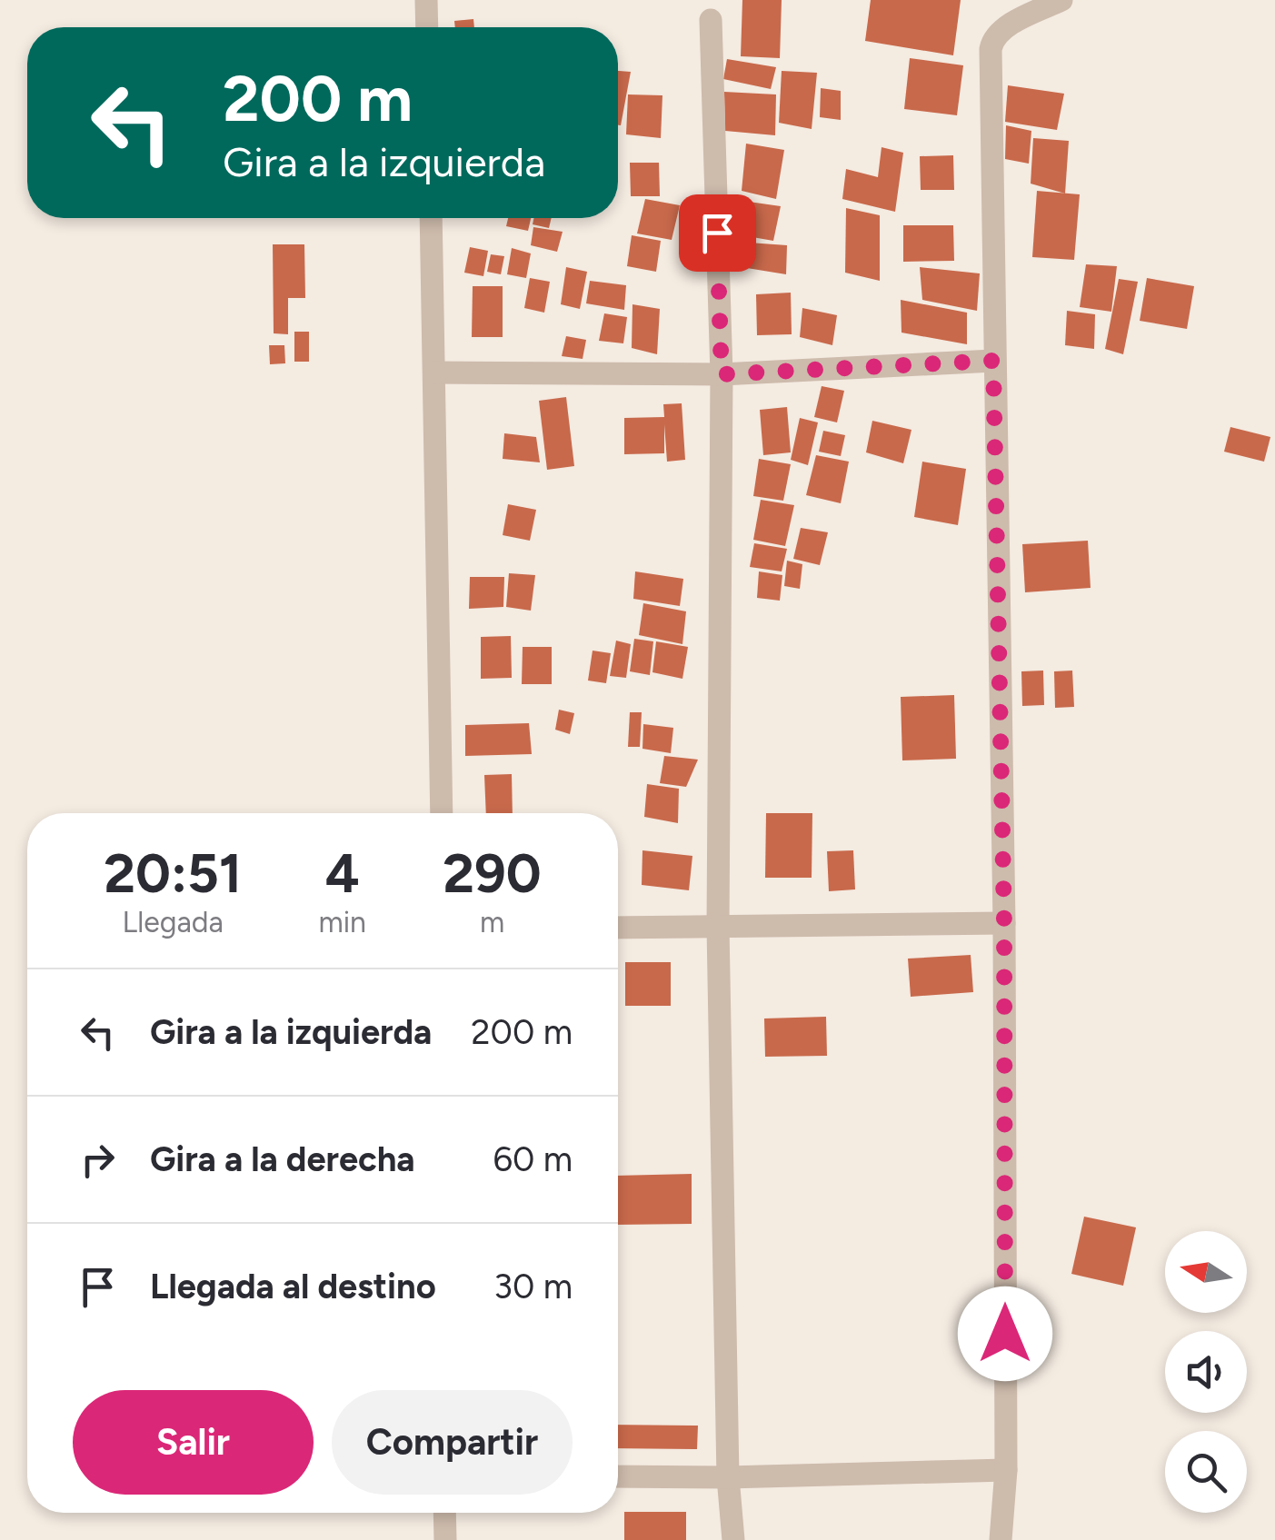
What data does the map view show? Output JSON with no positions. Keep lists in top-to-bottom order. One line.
{"north":"left","page":{"turn":["200 m","Gira a la izquierda"],"eta":["20:51","Llegada","4","min","290","m"],"list":[{"name":"Gira a la izquierda","value":"200 m"},{"name":"Gira a la derecha","value":"60 m"},{"name":"Llegada al destino","value":"30 m"}],"buttons":["Salir","Compartir"]}}
